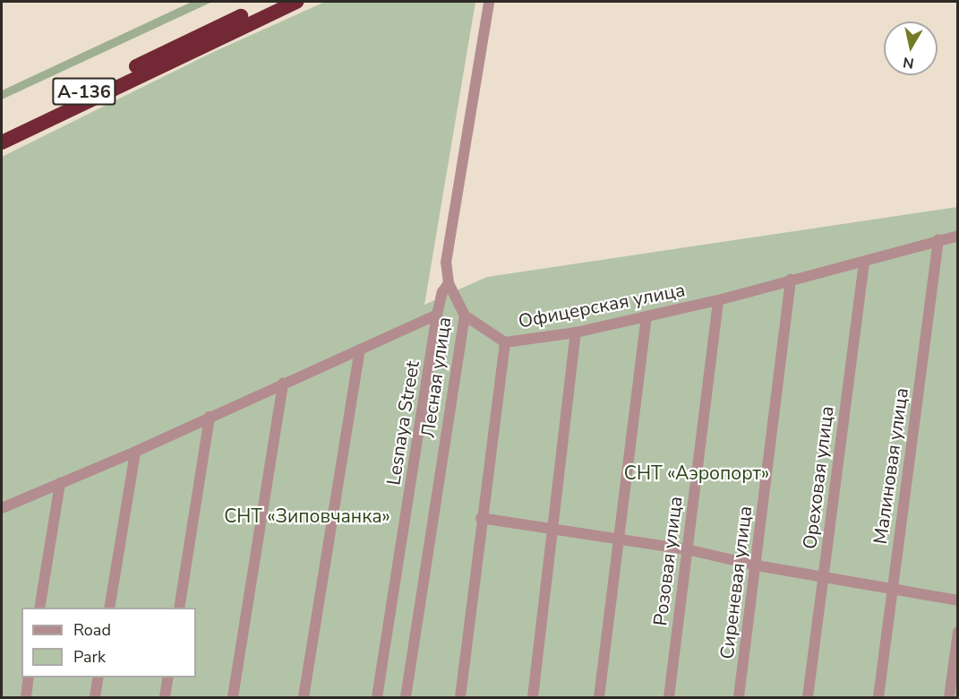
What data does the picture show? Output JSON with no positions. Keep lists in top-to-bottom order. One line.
{"streets":{"highway":["А-136"],"street":["Офицерская улица","Лесная улица","Lesnaya Street","Малиновая улица","Ореховая улица","Розовая улица","Сиреневая улица"]},"crossings":[["Офицерская улица","Малиновая улица"],["Офицерская улица","Ореховая улица"],["Офицерская улица","Розовая улица"],["Офицерская улица","Сиреневая улица"],["Лесная улица","Lesnaya Street"]],"parks":["СНТ «Аэропорт»","СНТ «Зиповчанка»"],"legend":["Road","Park"],"north":"bottom"}
